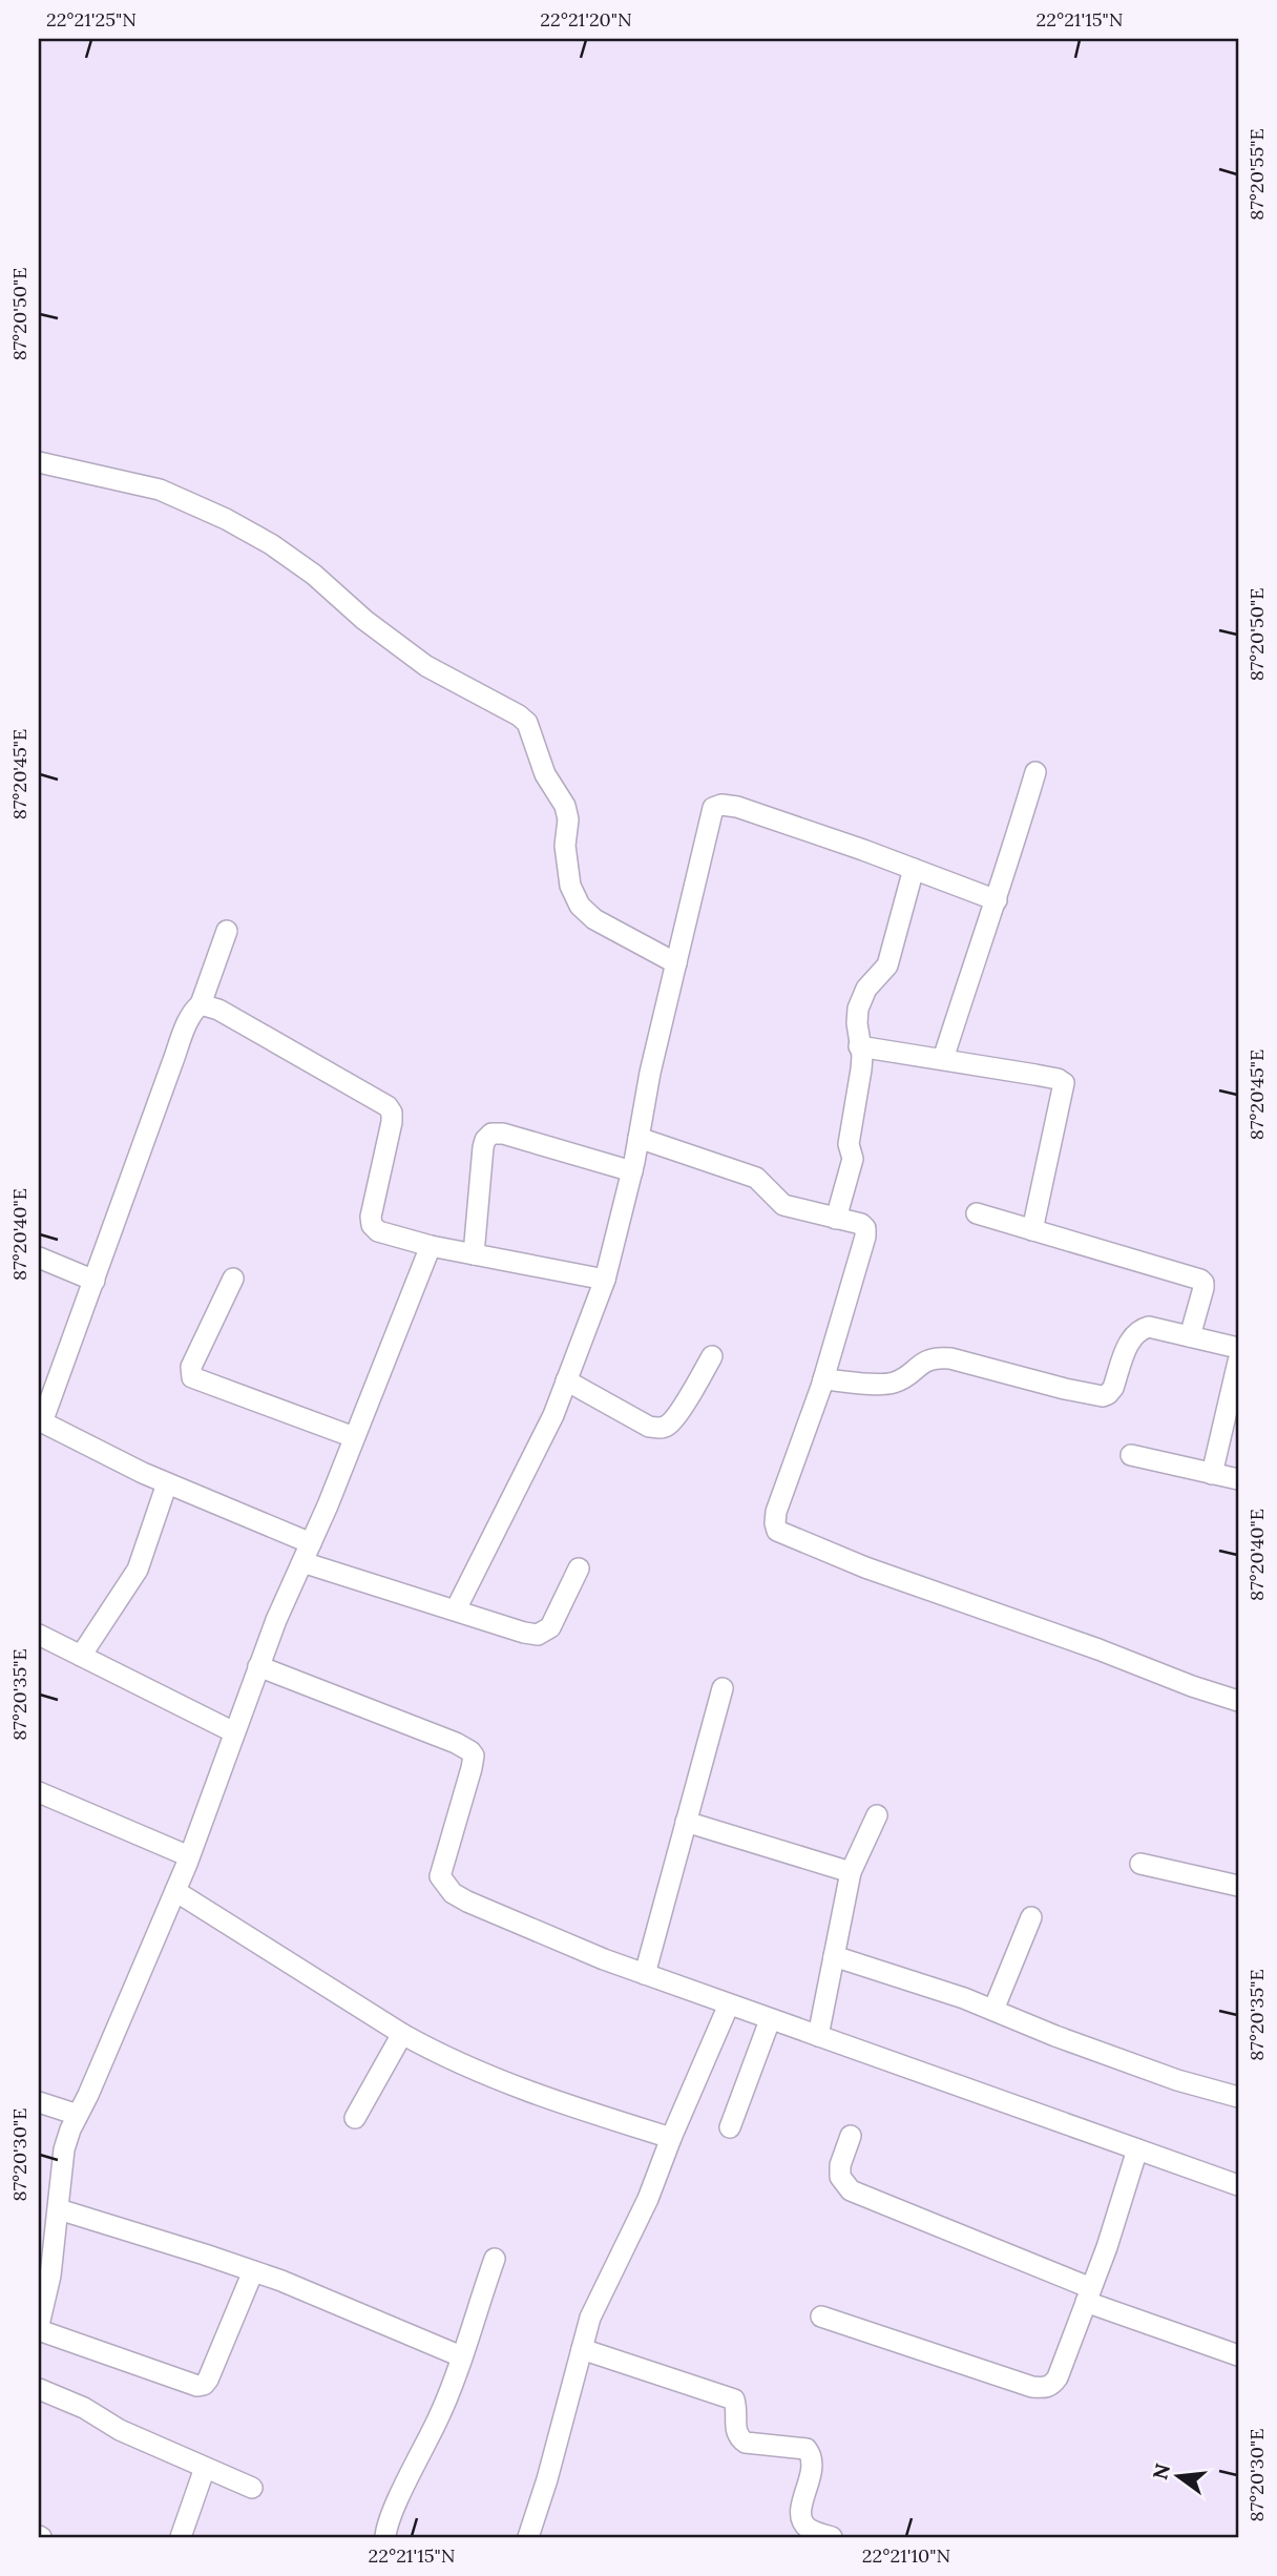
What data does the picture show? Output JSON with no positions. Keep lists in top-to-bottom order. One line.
{"north":"left","coordinates":["22°21'25\"N","22°21'20\"N","22°21'15\"N","87°20'55\"E","87°20'50\"E","87°20'45\"E","87°20'40\"E","87°20'35\"E","87°20'30\"E","22°21'10\"N"]}
